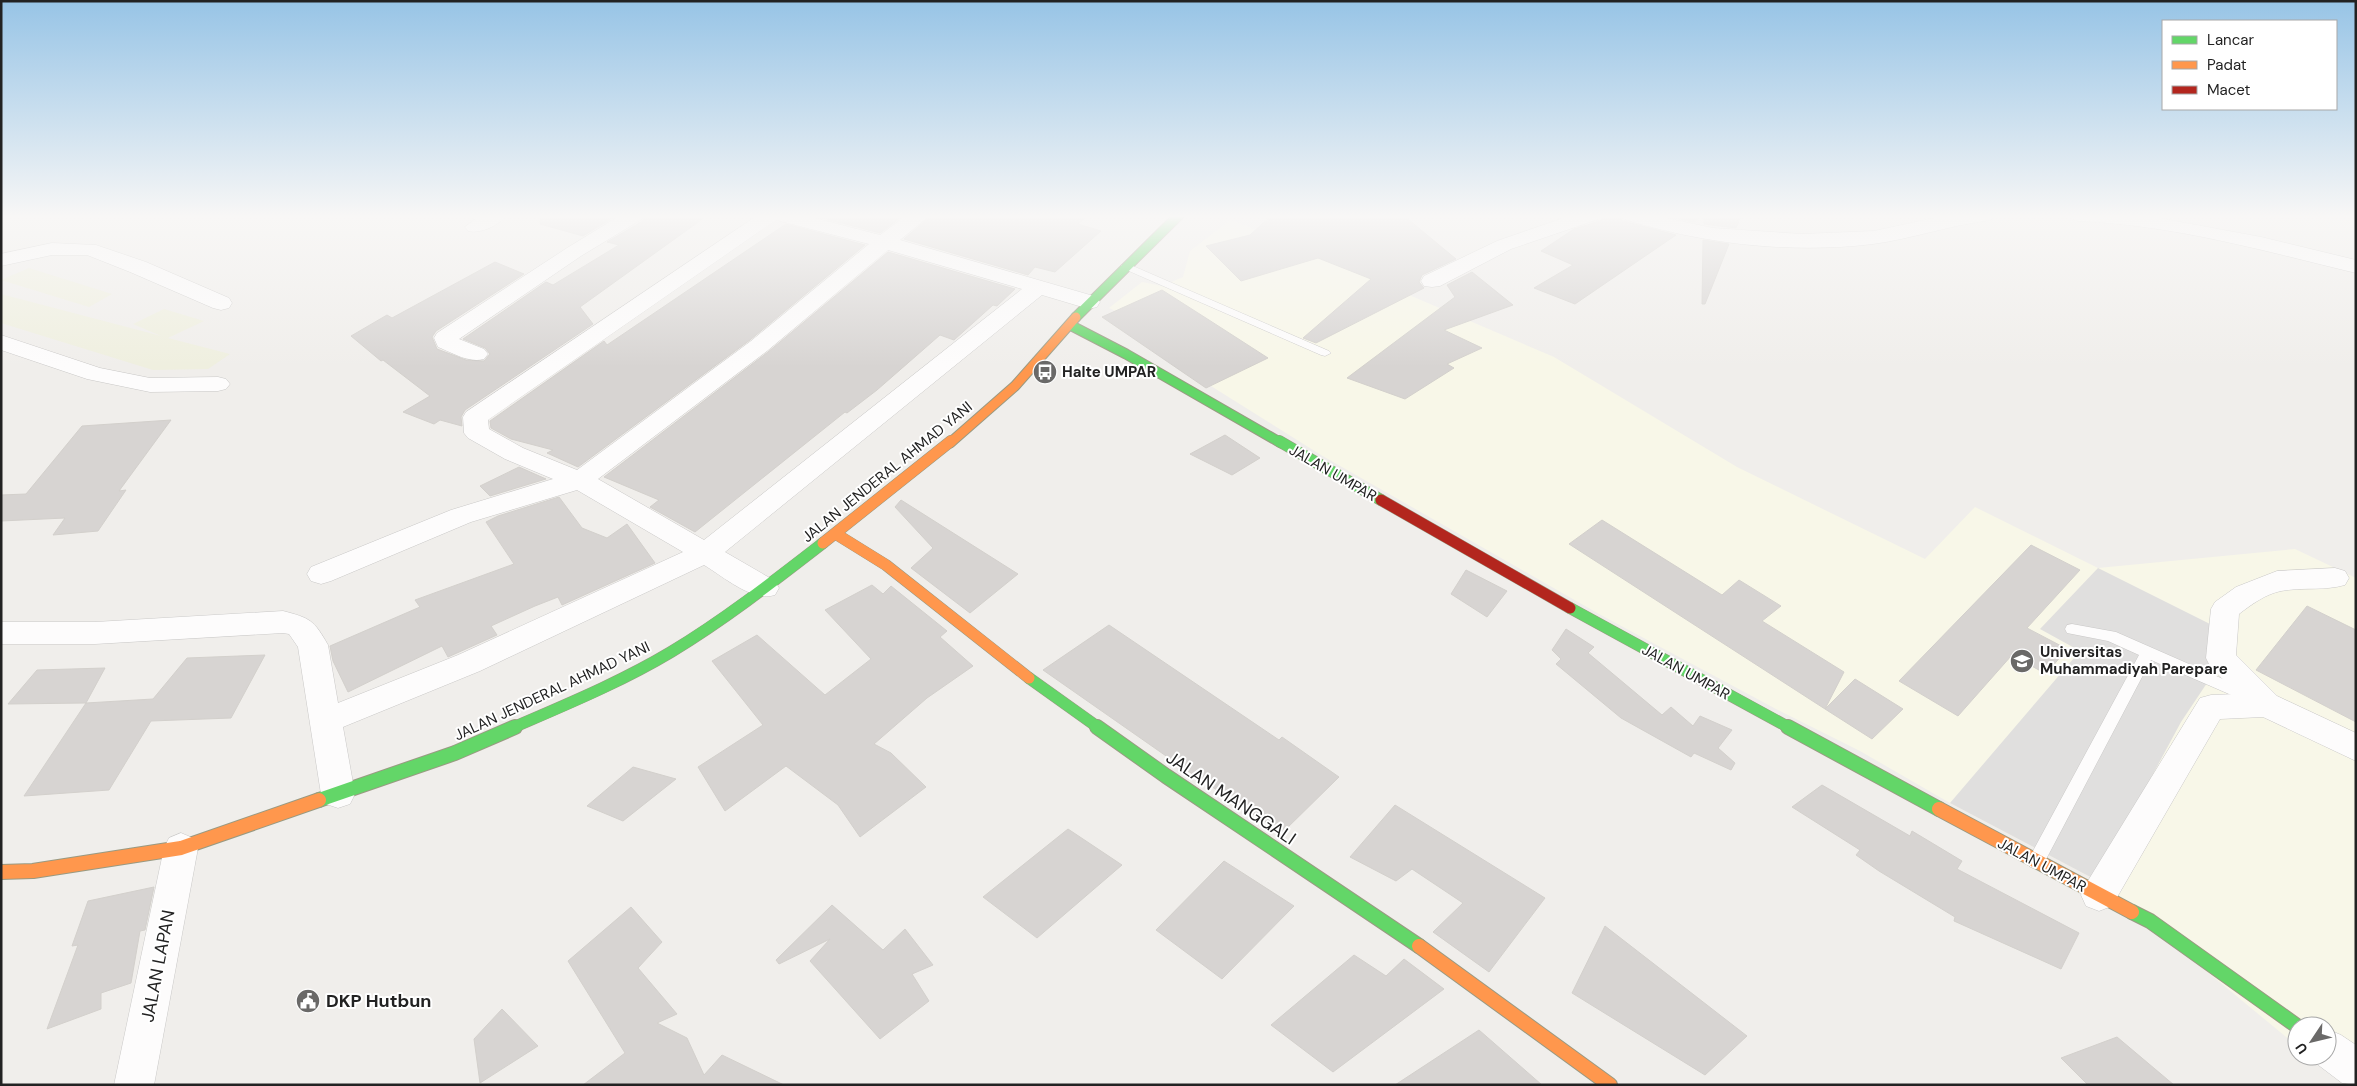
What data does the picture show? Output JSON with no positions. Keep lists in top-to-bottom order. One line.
{"streets":{"main road":["JALAN JENDERAL AHMAD YANI","JALAN UMPAR","JALAN MANGGALI"],"street":["JALAN LAPAN"]},"crossings":[["JALAN JENDERAL AHMAD YANI","JALAN UMPAR"],["JALAN JENDERAL AHMAD YANI","JALAN MANGGALI"],["JALAN JENDERAL AHMAD YANI","JALAN LAPAN"]],"places":{"bus stop":["Halte UMPAR"],"school or university":["Universitas Muhammadiyah Parepare"],"public building":["DKP Hutbun"]},"legend":["Lancar","Padat","Macet"],"north":"bottom left"}
